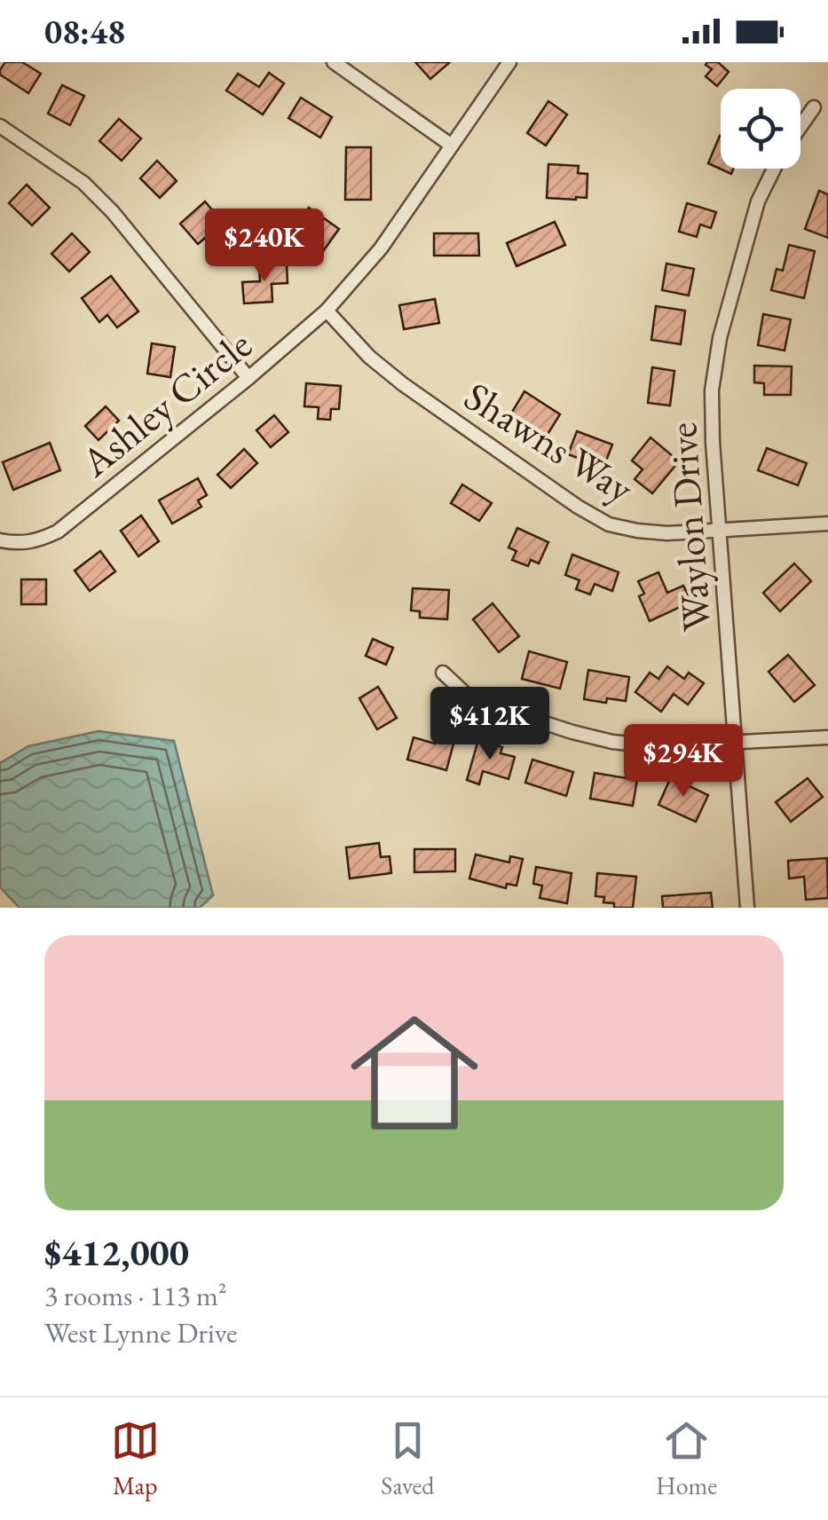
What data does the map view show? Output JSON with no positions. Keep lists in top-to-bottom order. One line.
{"streets":{"street":["Ashley Circle","Shawns Way","Waylon Drive"]},"crossings":[["Ashley Circle","Shawns Way"],["Shawns Way","Waylon Drive"]],"page":{"status":"08:48","price":["$240K","$412K","$294K"],"list":[{"name":"$412,000","note":"3 rooms · 113 m² · West Lynne Drive"}],"tabs":["Map","Saved","Home"]}}
